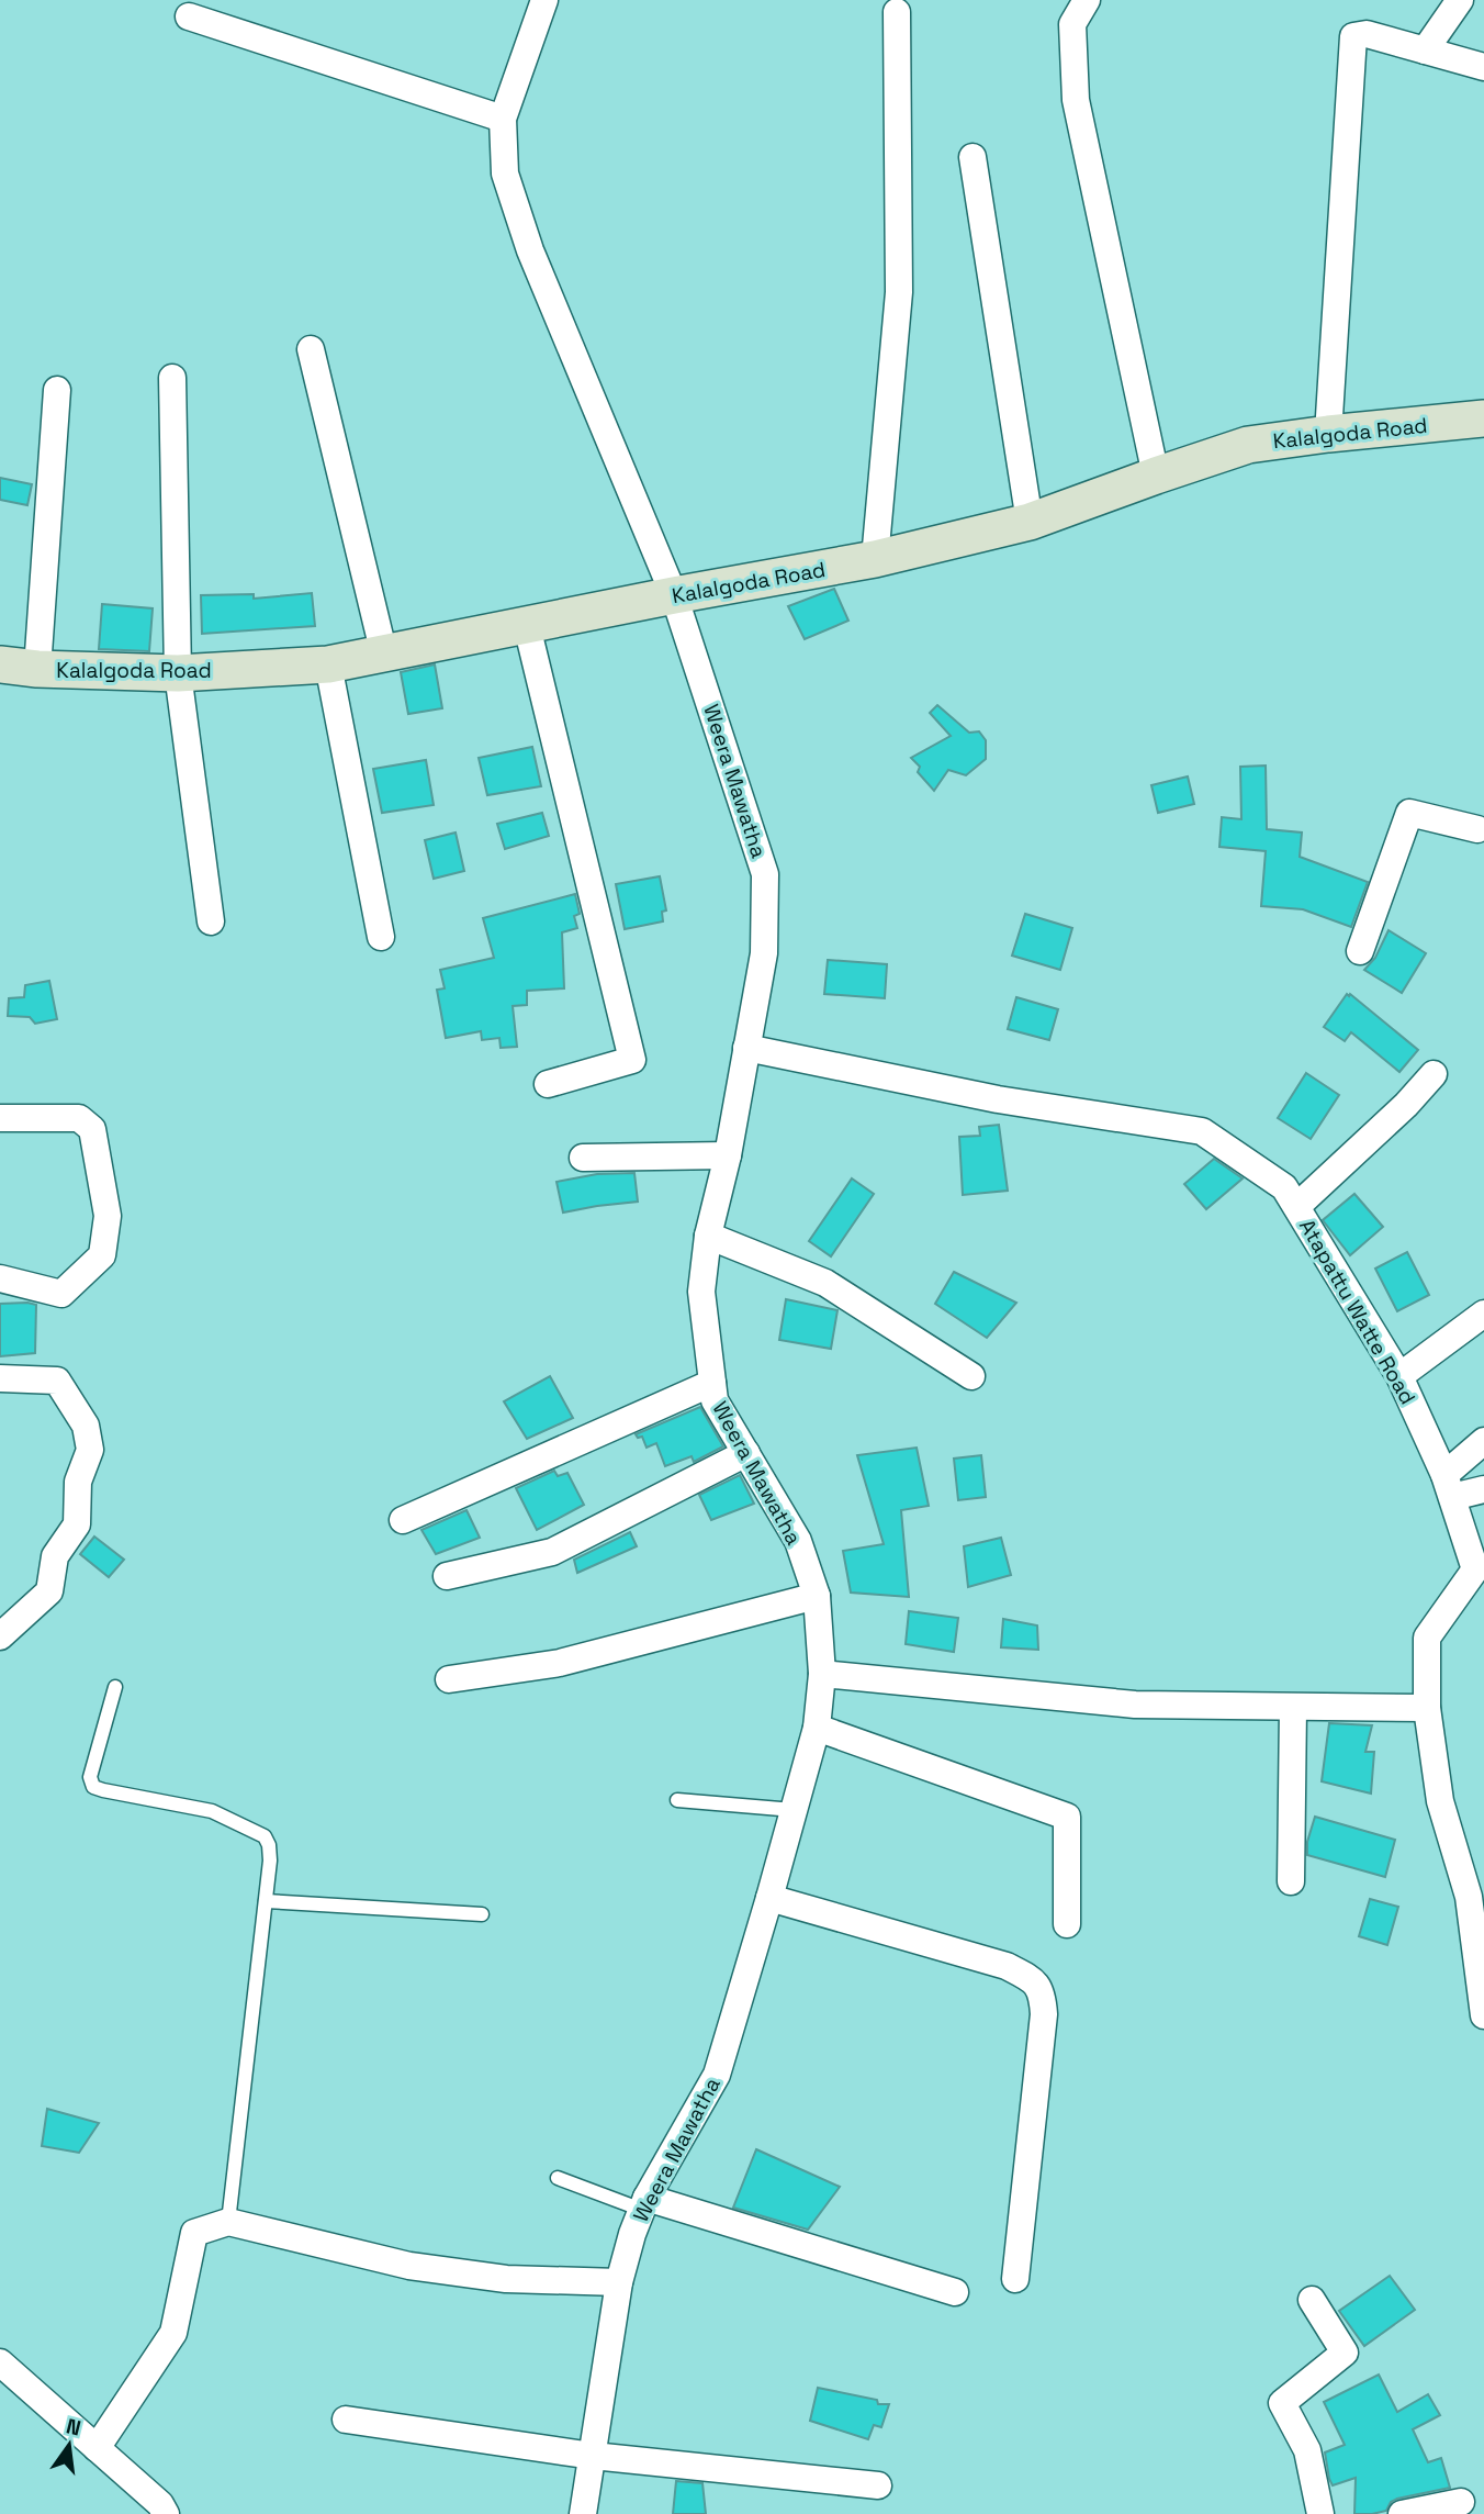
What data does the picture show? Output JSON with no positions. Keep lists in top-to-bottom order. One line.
{"streets":{"street":["Kalalgoda Road","Weera Mawatha","Atapattu Watte Road"]},"crossings":[["Kalalgoda Road","Weera Mawatha"],["Weera Mawatha","Atapattu Watte Road"]],"north":"top"}
